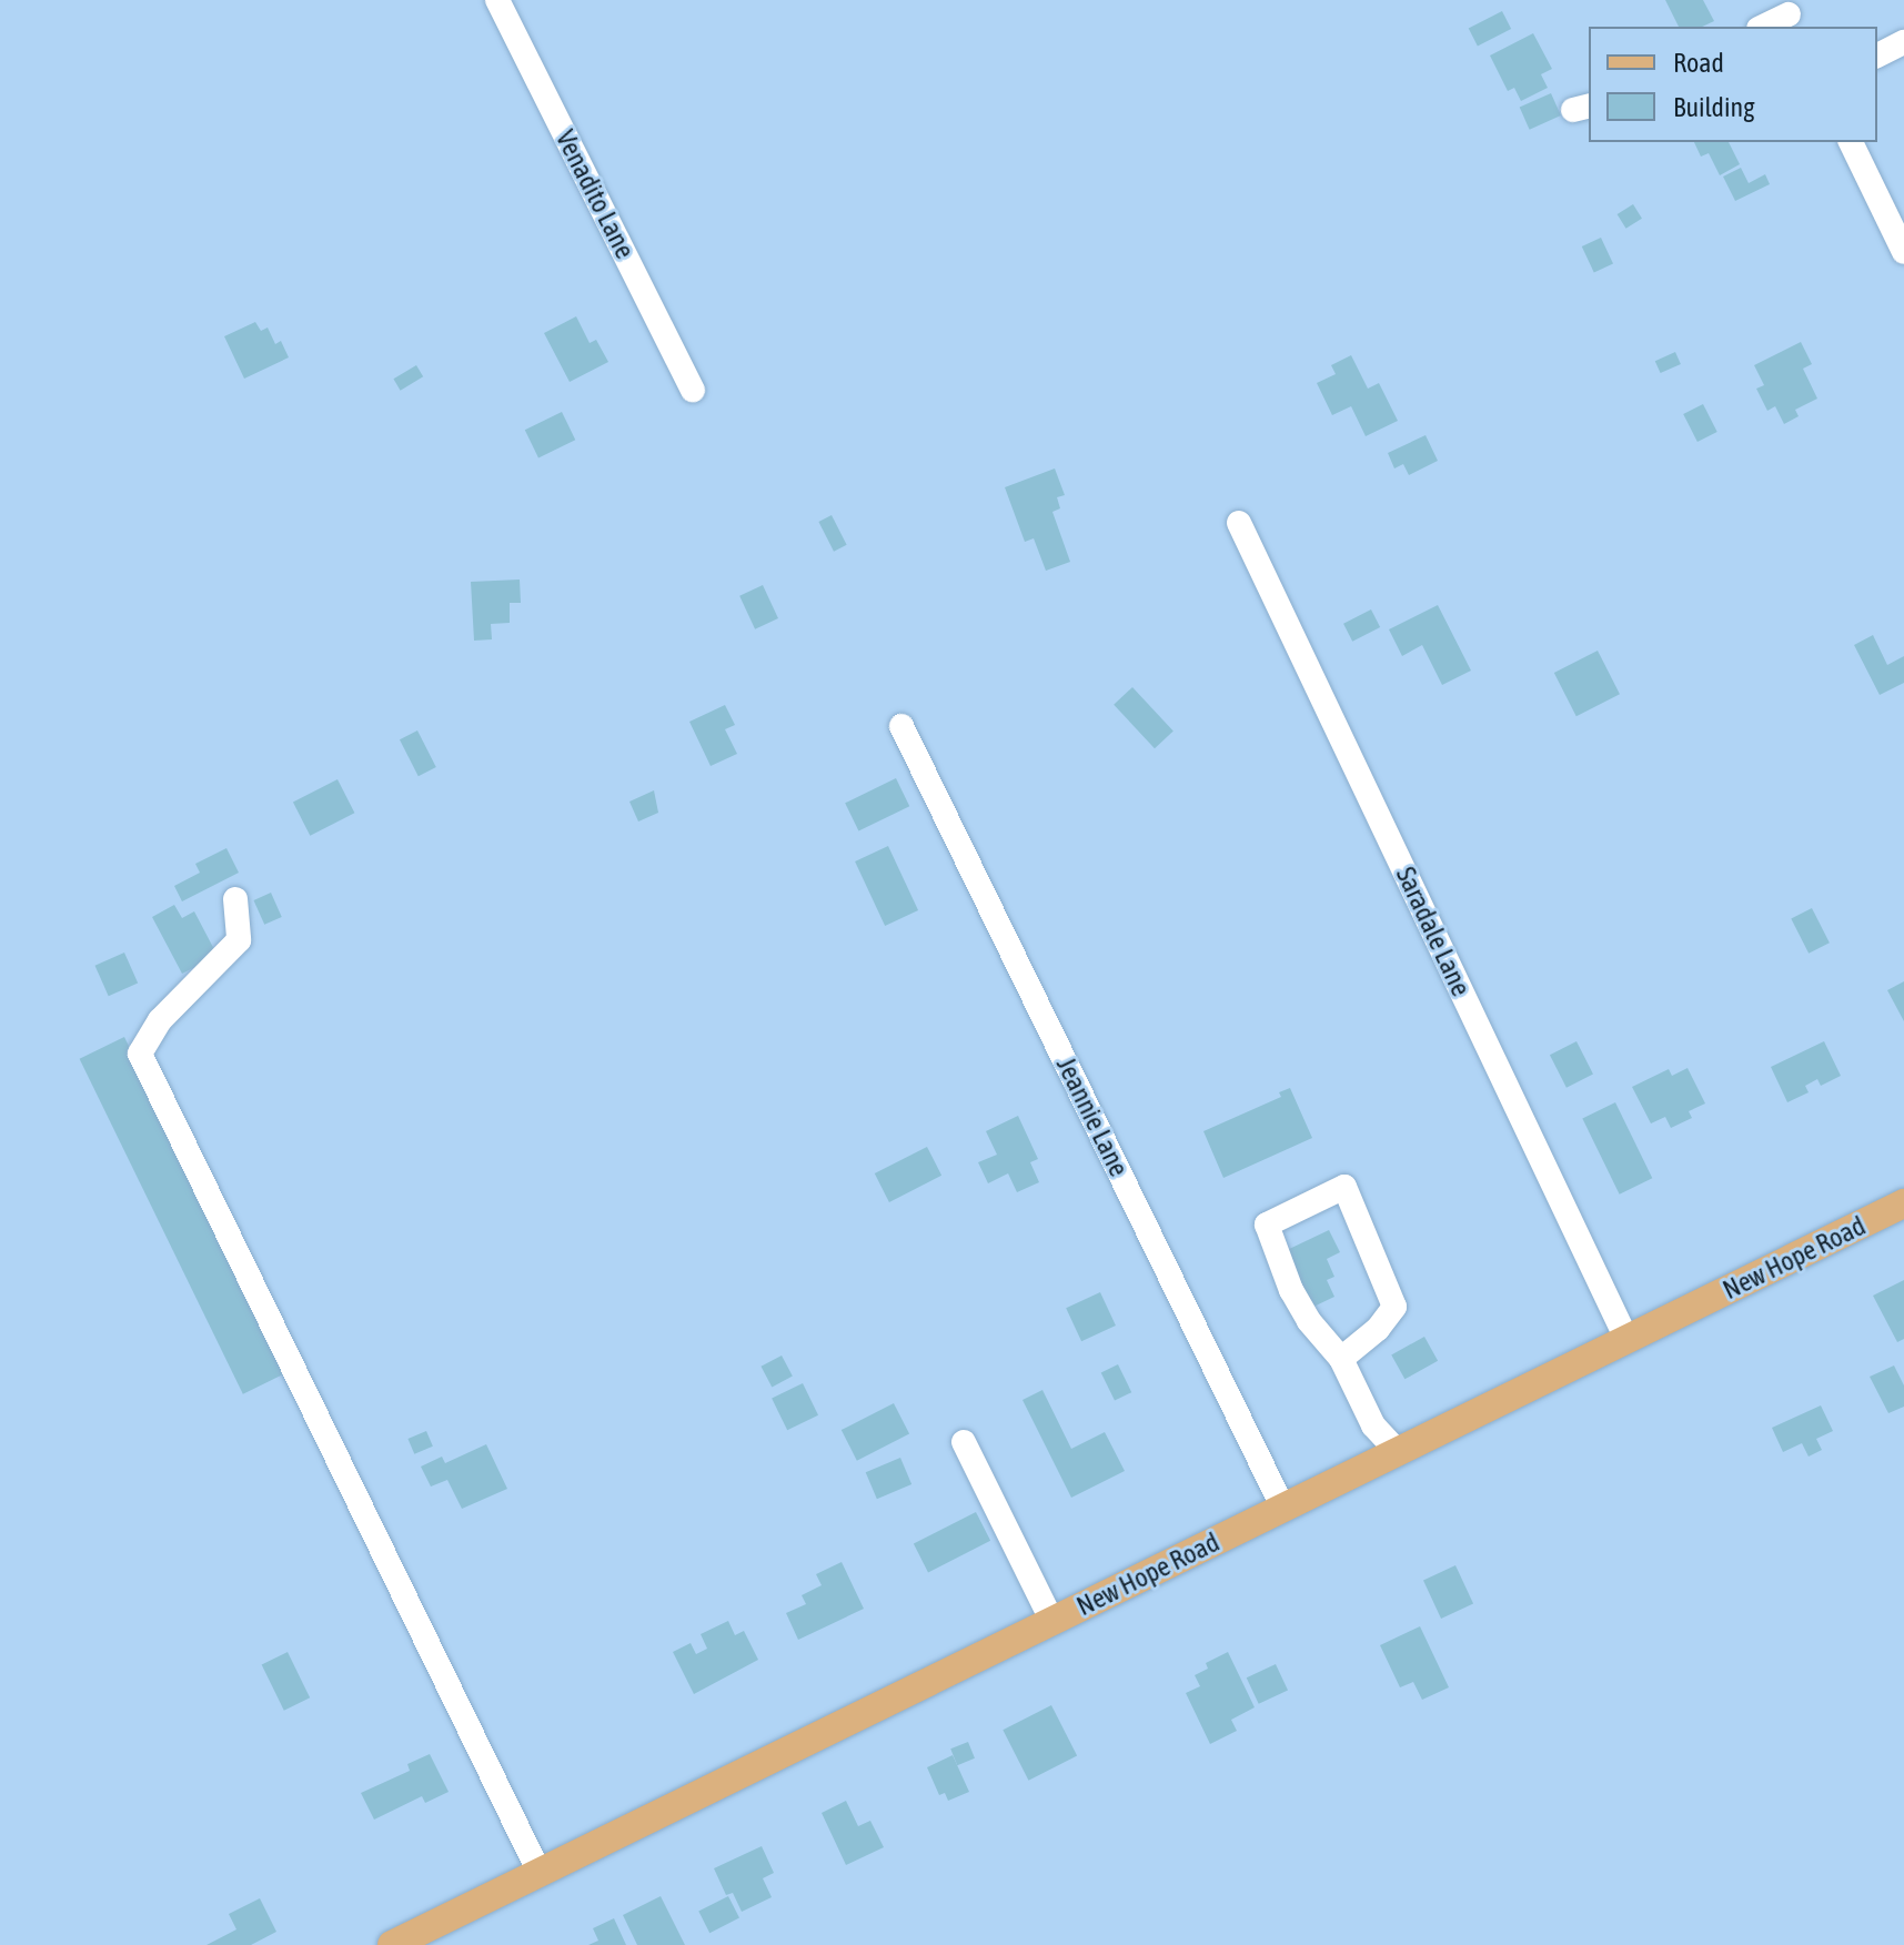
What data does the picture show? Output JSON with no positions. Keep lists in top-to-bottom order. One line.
{"streets":{"main road":["New Hope Road"],"street":["Venadito Lane","Saradale Lane","Jeannie Lane"]},"crossings":[["Saradale Lane","New Hope Road"],["Jeannie Lane","New Hope Road"]],"legend":["Road","Building"]}
